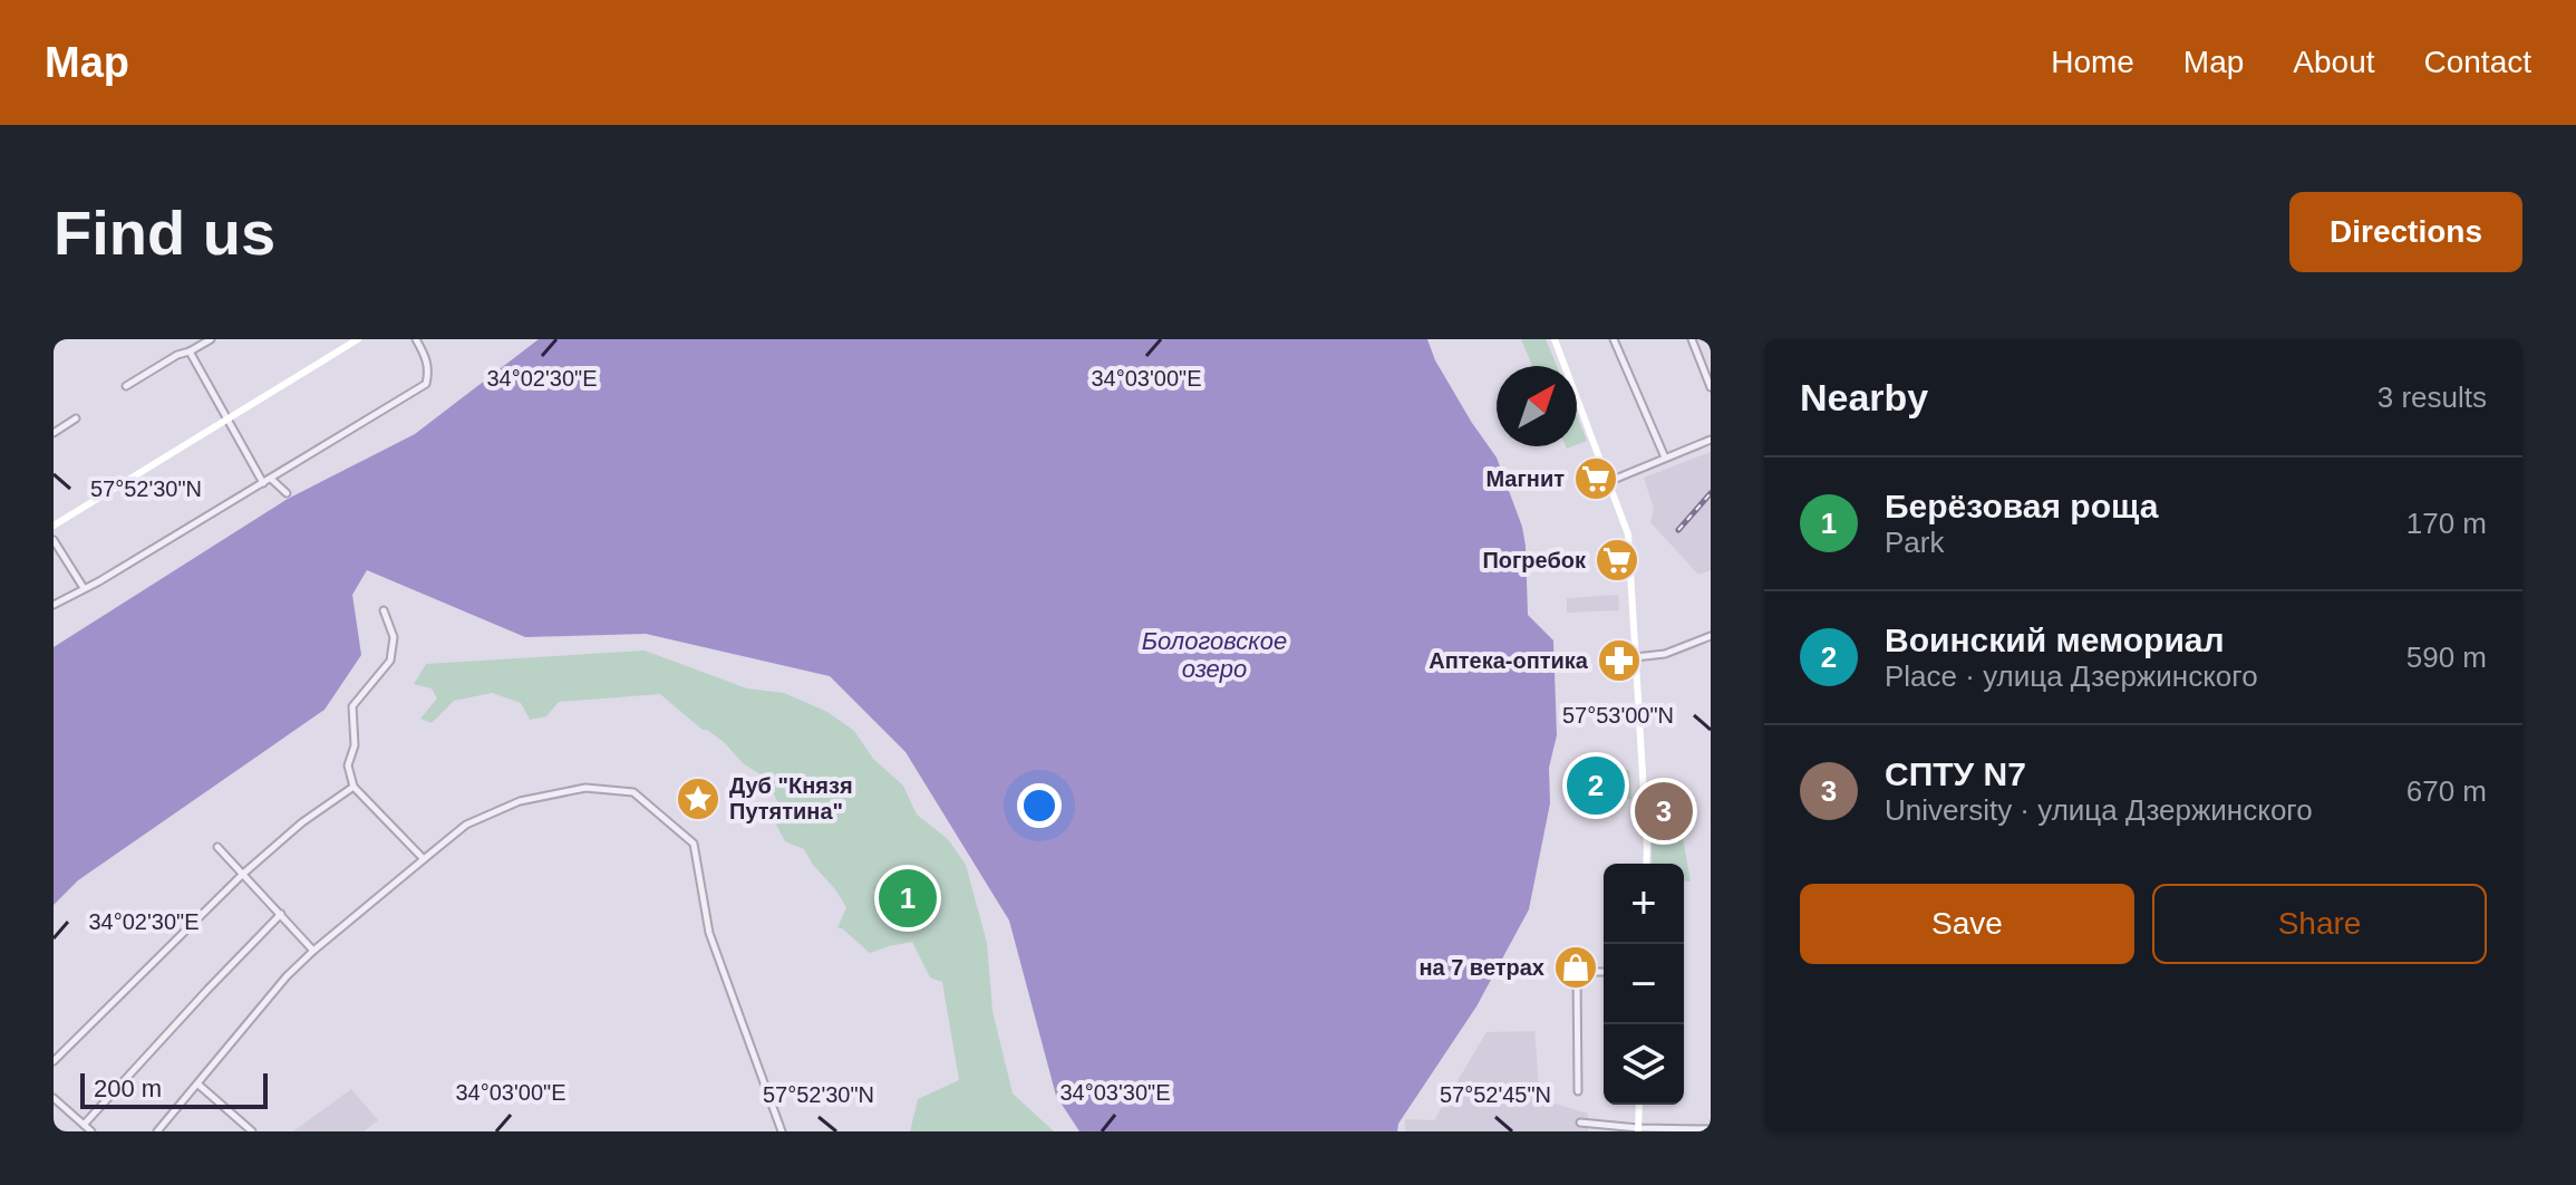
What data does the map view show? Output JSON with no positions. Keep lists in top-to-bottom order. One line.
{"water":["Бологовское озеро"],"places":{"supermarket":["Магнит","Погребок"],"pharmacy":["Аптека-оптика"],"place":["Дуб \"Князя Путятина\""],"shop":["на 7 ветрах"]},"scale_bar":"200 m","north":"top right","page":{"header":"Map","nav":["Home","Map","About","Contact"],"buttons":["Directions",["Save","Share"]],"title":"Find us","heading":["Nearby","3 results"],"list":[{"mark":"1","name":"Берёзовая роща","note":"Park","value":"170 m"},{"mark":"2","name":"Воинский мемориал","note":"Place · улица Дзержинского","value":"590 m"},{"mark":"3","name":"СПТУ N7","note":"University · улица Дзержинского","value":"670 m"}],"pins":["2","3","1"],"map_buttons":["+","−"],"scale":"200 m"},"coordinates":["34°02'30\"E","34°03'00\"E","57°52'30\"N","57°53'00\"N","34°03'30\"E","57°52'45\"N"]}
